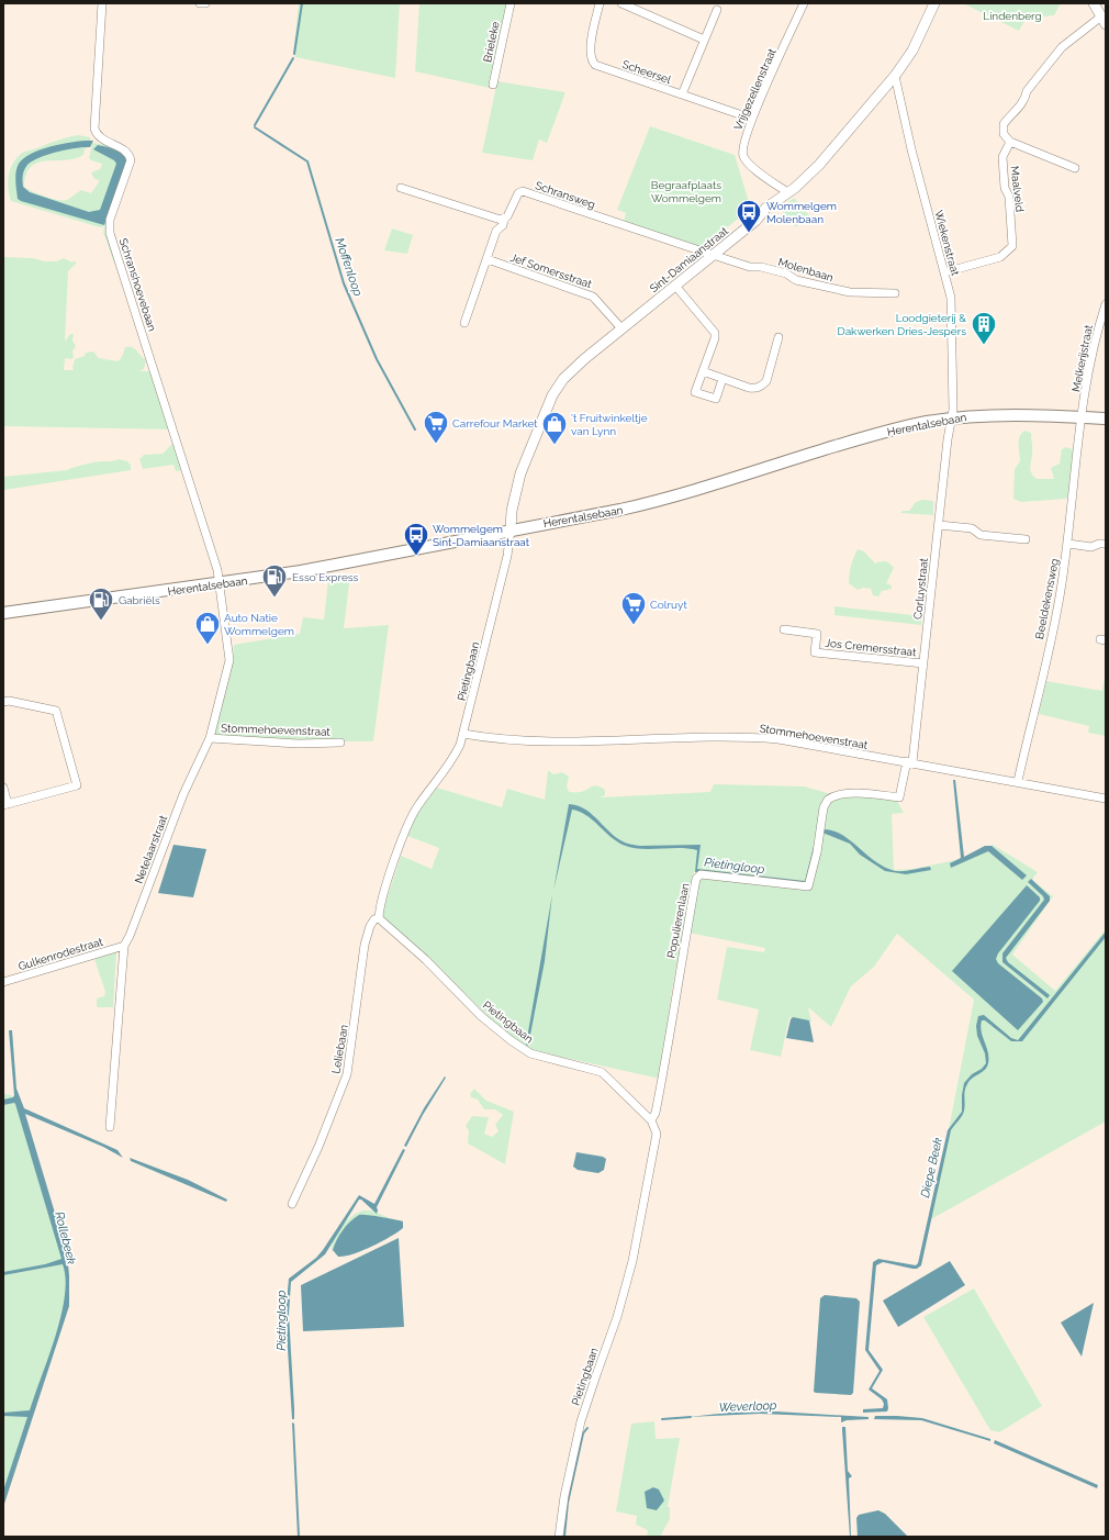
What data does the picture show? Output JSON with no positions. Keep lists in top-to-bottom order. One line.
{"streets":{"main road":["Herentalsebaan"],"street":["Brieleke","Scheersel","Vrijgezellenstraat","Maalveld","Schransweg","Wiekenstraat","Sint-Damiaanstraat","Molenbaan","Jef Somersstraat","Schranshoevebaan","Melkerijstraat","Corluystraat","Beeldekensweg","Jos Cremersstraat","Pietingbaan","Stommehoevenstraat","Netelaarstraat","Populierenlaan","Gulkenrodestraat","Leliebaan"]},"crossings":[["Scheersel","Vrijgezellenstraat"],["Vrijgezellenstraat","Sint-Damiaanstraat"],["Maalveld","Wiekenstraat"],["Schransweg","Sint-Damiaanstraat"],["Schransweg","Molenbaan"],["Wiekenstraat","Sint-Damiaanstraat"],["Wiekenstraat","Herentalsebaan"],["Wiekenstraat","Corluystraat"],["Sint-Damiaanstraat","Molenbaan"],["Sint-Damiaanstraat","Jef Somersstraat"],["Sint-Damiaanstraat","Herentalsebaan"],["Sint-Damiaanstraat","Pietingbaan"],["Schranshoevebaan","Herentalsebaan"],["Schranshoevebaan","Netelaarstraat"],["Melkerijstraat","Herentalsebaan"],["Melkerijstraat","Beeldekensweg"],["Herentalsebaan","Corluystraat"],["Herentalsebaan","Beeldekensweg"],["Herentalsebaan","Pietingbaan"],["Herentalsebaan","Netelaarstraat"],["Corluystraat","Jos Cremersstraat"],["Corluystraat","Stommehoevenstraat"],["Corluystraat","Populierenlaan"],["Beeldekensweg","Stommehoevenstraat"],["Pietingbaan","Stommehoevenstraat"],["Pietingbaan","Populierenlaan"],["Pietingbaan","Leliebaan"],["Stommehoevenstraat","Netelaarstraat"],["Stommehoevenstraat","Populierenlaan"],["Netelaarstraat","Gulkenrodestraat"]],"water":["Moffenloop","Pietingloop","Diepe Beek","Rollebeek","Weverloop"],"parks":["Lindenberg","Begraafplaats Wommelgem"],"places":{"bus stop":["Wommelgem Molenbaan","Wommelgem Sint-Damiaanstraat"],"building":["Loodgieterij & Dakwerken Dries-Jespers"],"supermarket":["Carrefour Market","Colruyt"],"shop":["'t Fruitwinkeltje van Lynn","Auto Natie Wommelgem"],"fuel station":["Esso Express","Gabriëls"]}}
